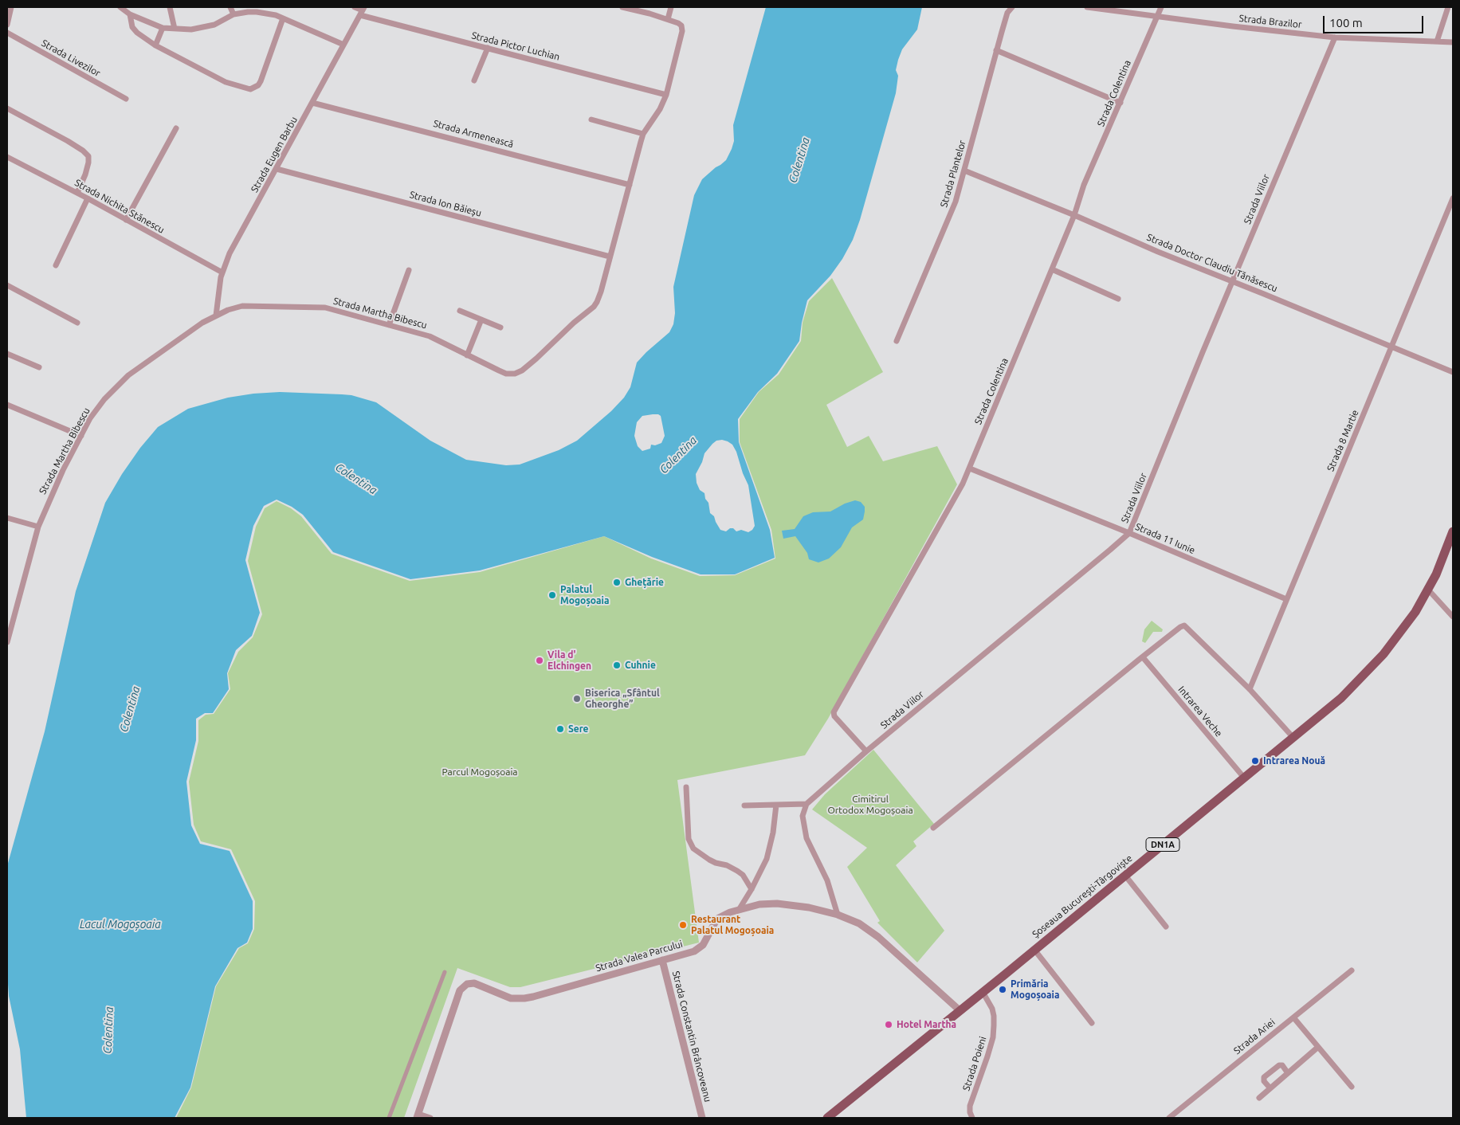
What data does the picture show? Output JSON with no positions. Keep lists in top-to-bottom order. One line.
{"streets":{"main road":["DN1A","Șoseaua București-Târgoviște"],"street":["Strada Brazilor","Strada Pictor Luchian","Strada Livezilor","Strada Colentina","Strada Armenească","Strada Eugen Barbu","Strada Plantelor","Strada Viilor","Strada Ion Băieșu","Strada Nichita Stănescu","Strada Doctor Claudiu Tănăsescu","Strada Martha Bibescu","Strada 8 Martie","Strada 11 Iunie","Intrarea Veche","Strada Valea Parcului","Strada Constantin Brâncoveanu","Strada Ariei","Strada Poieni"]},"crossings":[["Strada Brazilor","Strada Colentina"],["Strada Brazilor","Strada Viilor"],["Strada Pictor Luchian","Strada Eugen Barbu"],["Strada Pictor Luchian","Strada Martha Bibescu"],["Strada Colentina","Strada Viilor"],["Strada Colentina","Strada Doctor Claudiu Tănăsescu"],["Strada Colentina","Strada 11 Iunie"],["Strada Armenească","Strada Eugen Barbu"],["Strada Armenească","Strada Martha Bibescu"],["Strada Eugen Barbu","Strada Ion Băieșu"],["Strada Eugen Barbu","Strada Nichita Stănescu"],["Strada Eugen Barbu","Strada Martha Bibescu"],["Strada Plantelor","Strada Doctor Claudiu Tănăsescu"],["Strada Viilor","Strada Doctor Claudiu Tănăsescu"],["Strada Viilor","Strada 11 Iunie"],["Strada Ion Băieșu","Strada Martha Bibescu"],["Strada Doctor Claudiu Tănăsescu","Strada 8 Martie"],["Strada 8 Martie","Strada 11 Iunie"],["Intrarea Veche","Șoseaua București-Târgoviște"],["Șoseaua București-Târgoviște","Strada Valea Parcului"],["Șoseaua București-Târgoviște","Strada Poieni"],["Strada Valea Parcului","Strada Constantin Brâncoveanu"]],"water":["Colentina","Lacul Mogoșoaia"],"parks":["Parcul Mogoșoaia","Cimitirul Ortodox Mogoșoaia"],"places":["Ghețărie","Palatul Mogoșoaia","Vila d' Elchingen","Cuhnie","Biserica „Sfântul Gheorghe”","Sere","Intrarea Nouă","Restaurant Palatul Mogoșoaia","Primăria Mogoșoaia","Hotel Martha"],"scale_bar":"100 m"}
